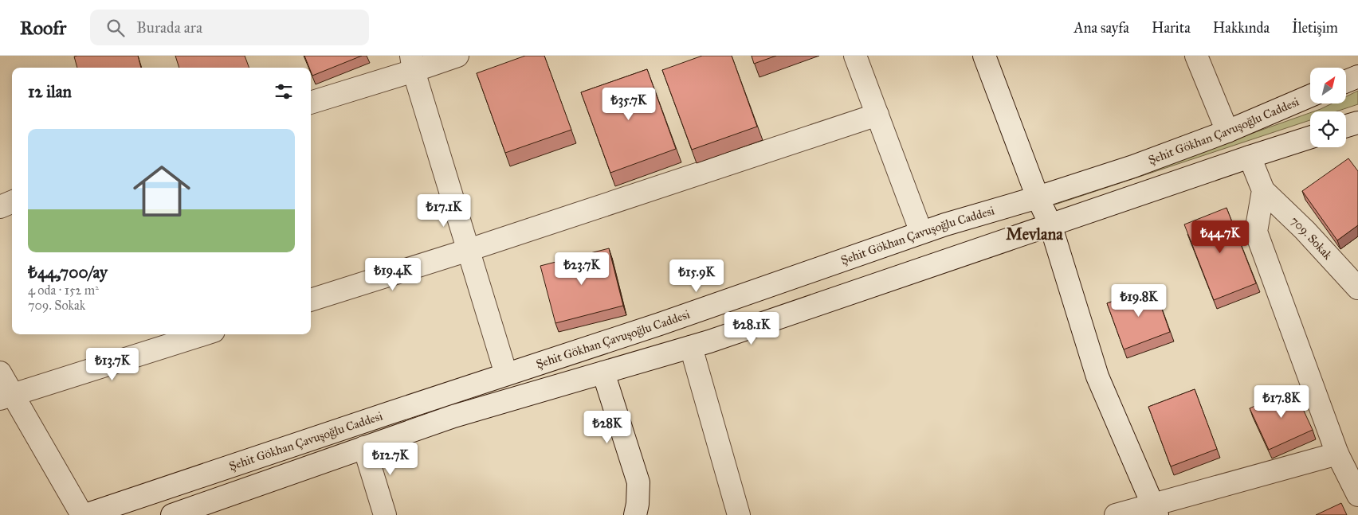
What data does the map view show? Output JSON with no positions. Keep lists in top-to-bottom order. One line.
{"streets":{"street":["Şehit Gökhan Çavuşoğlu Caddesi","709. Sokak"]},"districts":["Mevlana"],"north":"top right","page":{"header":"Roofr","search":"Burada ara","nav":["Ana sayfa","Harita","Hakkında","İletişim"],"heading":"12 ilan","price":["₺35.7K","₺17.1K","₺44.7K","₺23.7K","₺19.4K","₺15.9K","₺19.8K","₺28.1K","₺13.7K","₺17.8K","₺28K","₺12.7K"],"list":[{"name":"₺44,700/ay","note":"4 oda · 152 m² · 709. Sokak"}]}}
